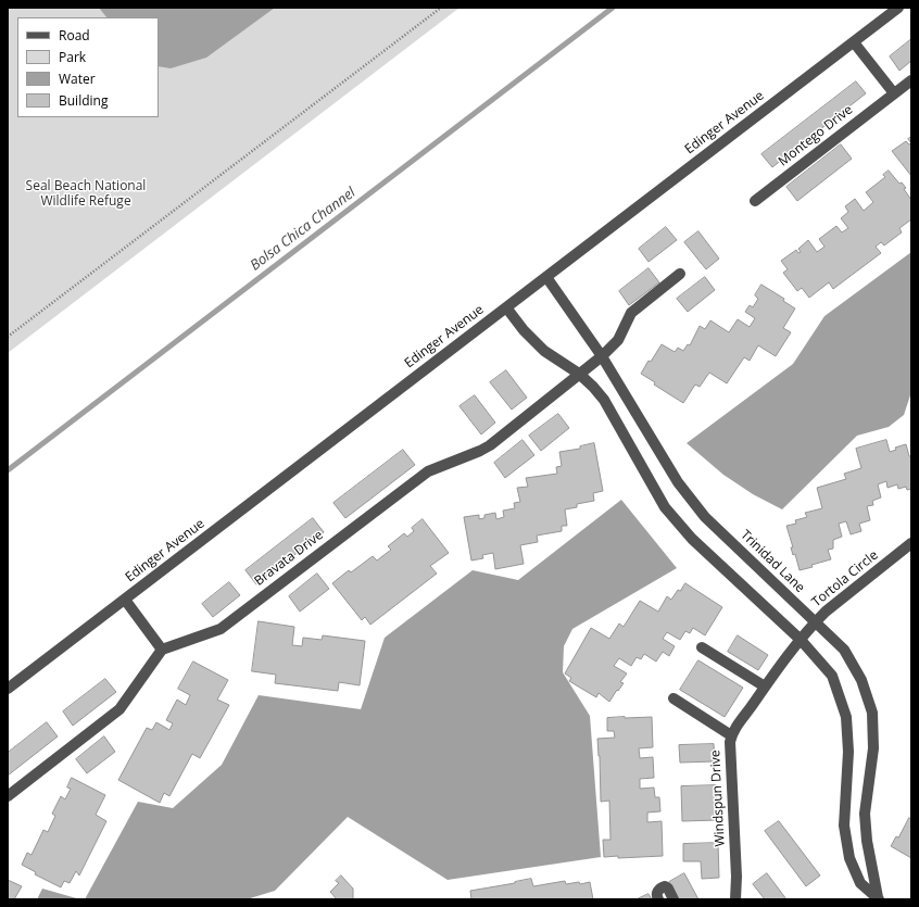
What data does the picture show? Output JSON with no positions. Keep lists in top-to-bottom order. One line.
{"streets":{"street":["Edinger Avenue","Montego Drive","Bravata Drive","Trinidad Lane","Tortola Circle","Windspun Drive"]},"crossings":[["Edinger Avenue","Trinidad Lane"],["Bravata Drive","Trinidad Lane"],["Trinidad Lane","Tortola Circle"],["Trinidad Lane","Windspun Drive"],["Tortola Circle","Windspun Drive"]],"water":["Bolsa Chica Channel"],"parks":["Seal Beach National Wildlife Refuge"],"legend":["Road","Park","Water","Building"]}
